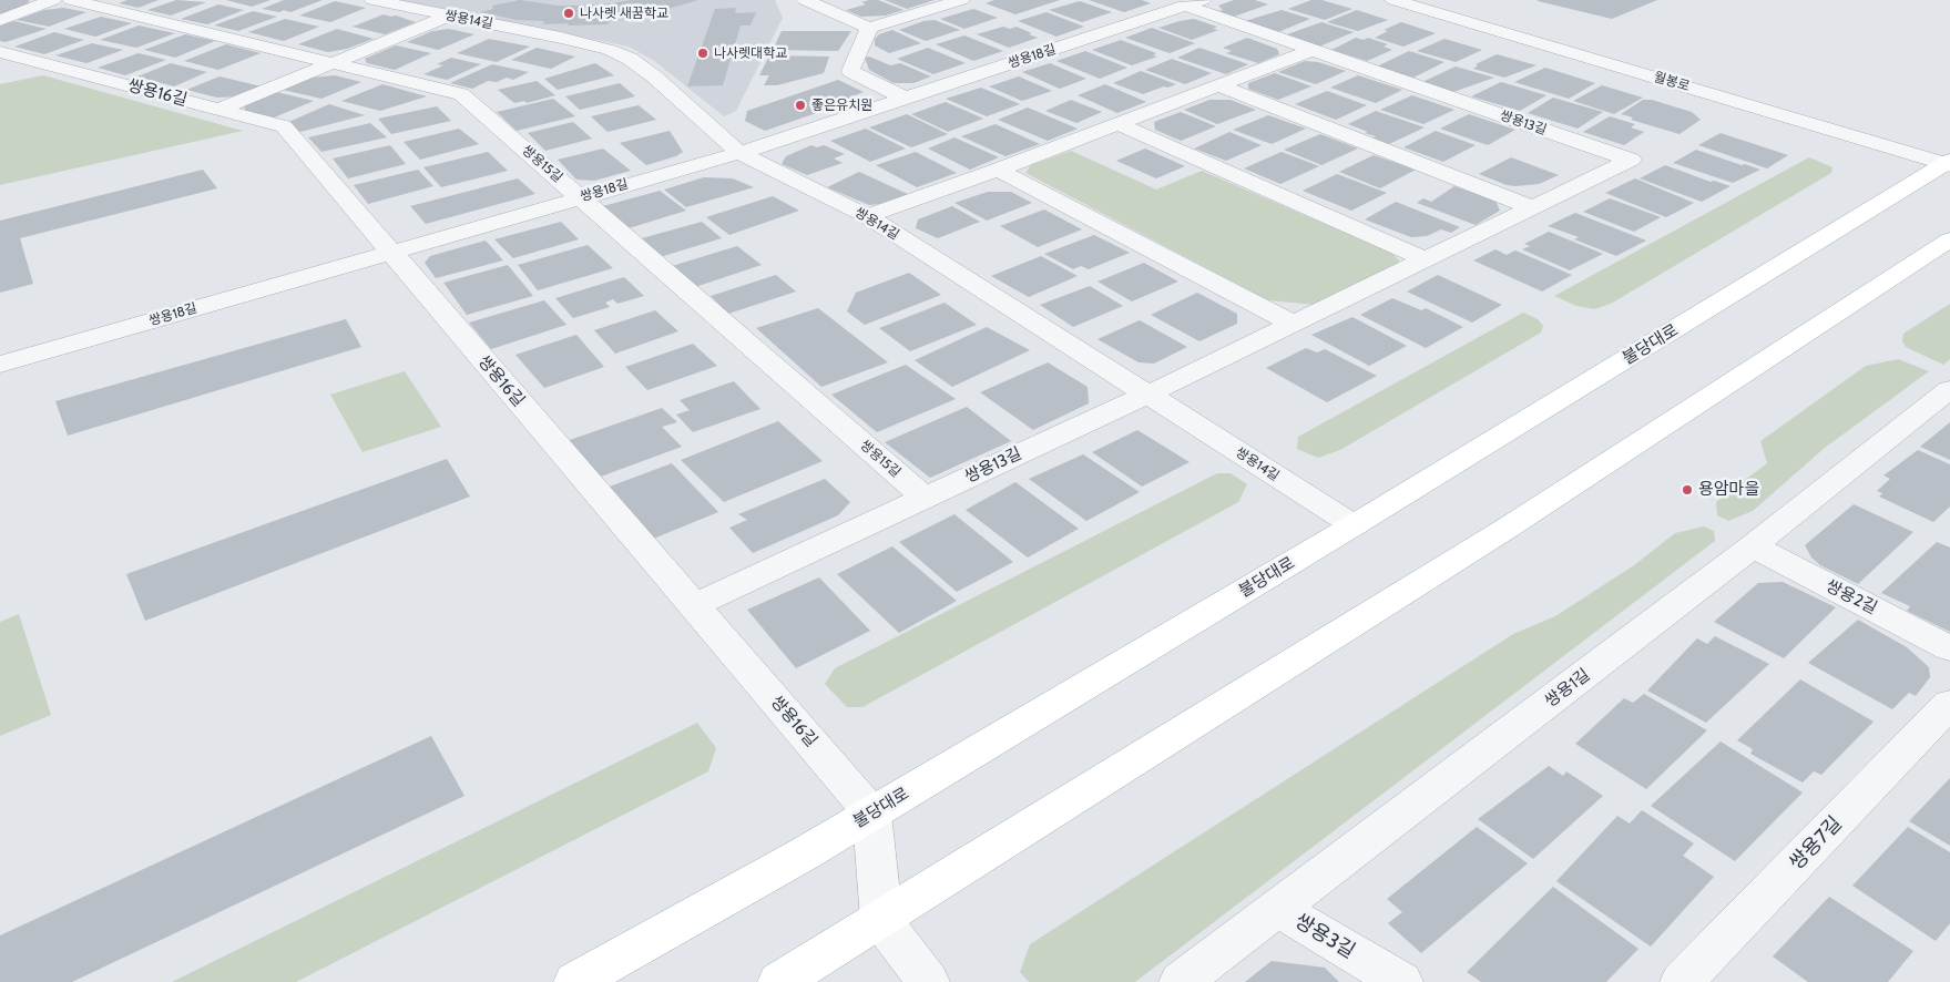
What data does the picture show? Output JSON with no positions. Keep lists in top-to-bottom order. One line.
{"streets":{"main road":["불당대로"],"street":["쌍용14길","쌍용18길","월봉로","쌍용16길","쌍용13길","쌍용15길","쌍용2길","쌍용1길","쌍용7길","쌍용3길"]},"crossings":[["쌍용14길","쌍용18길"],["쌍용14길","쌍용13길"],["쌍용14길","불당대로"],["쌍용18길","쌍용16길"],["쌍용18길","쌍용13길"],["쌍용18길","쌍용15길"],["월봉로","불당대로"],["쌍용16길","쌍용13길"],["쌍용16길","불당대로"],["쌍용13길","쌍용15길"],["쌍용2길","쌍용1길"],["쌍용1길","쌍용3길"]],"places":["나사렛 새꿈학교","나사렛대학교","좋은유치원","용암마을"]}
